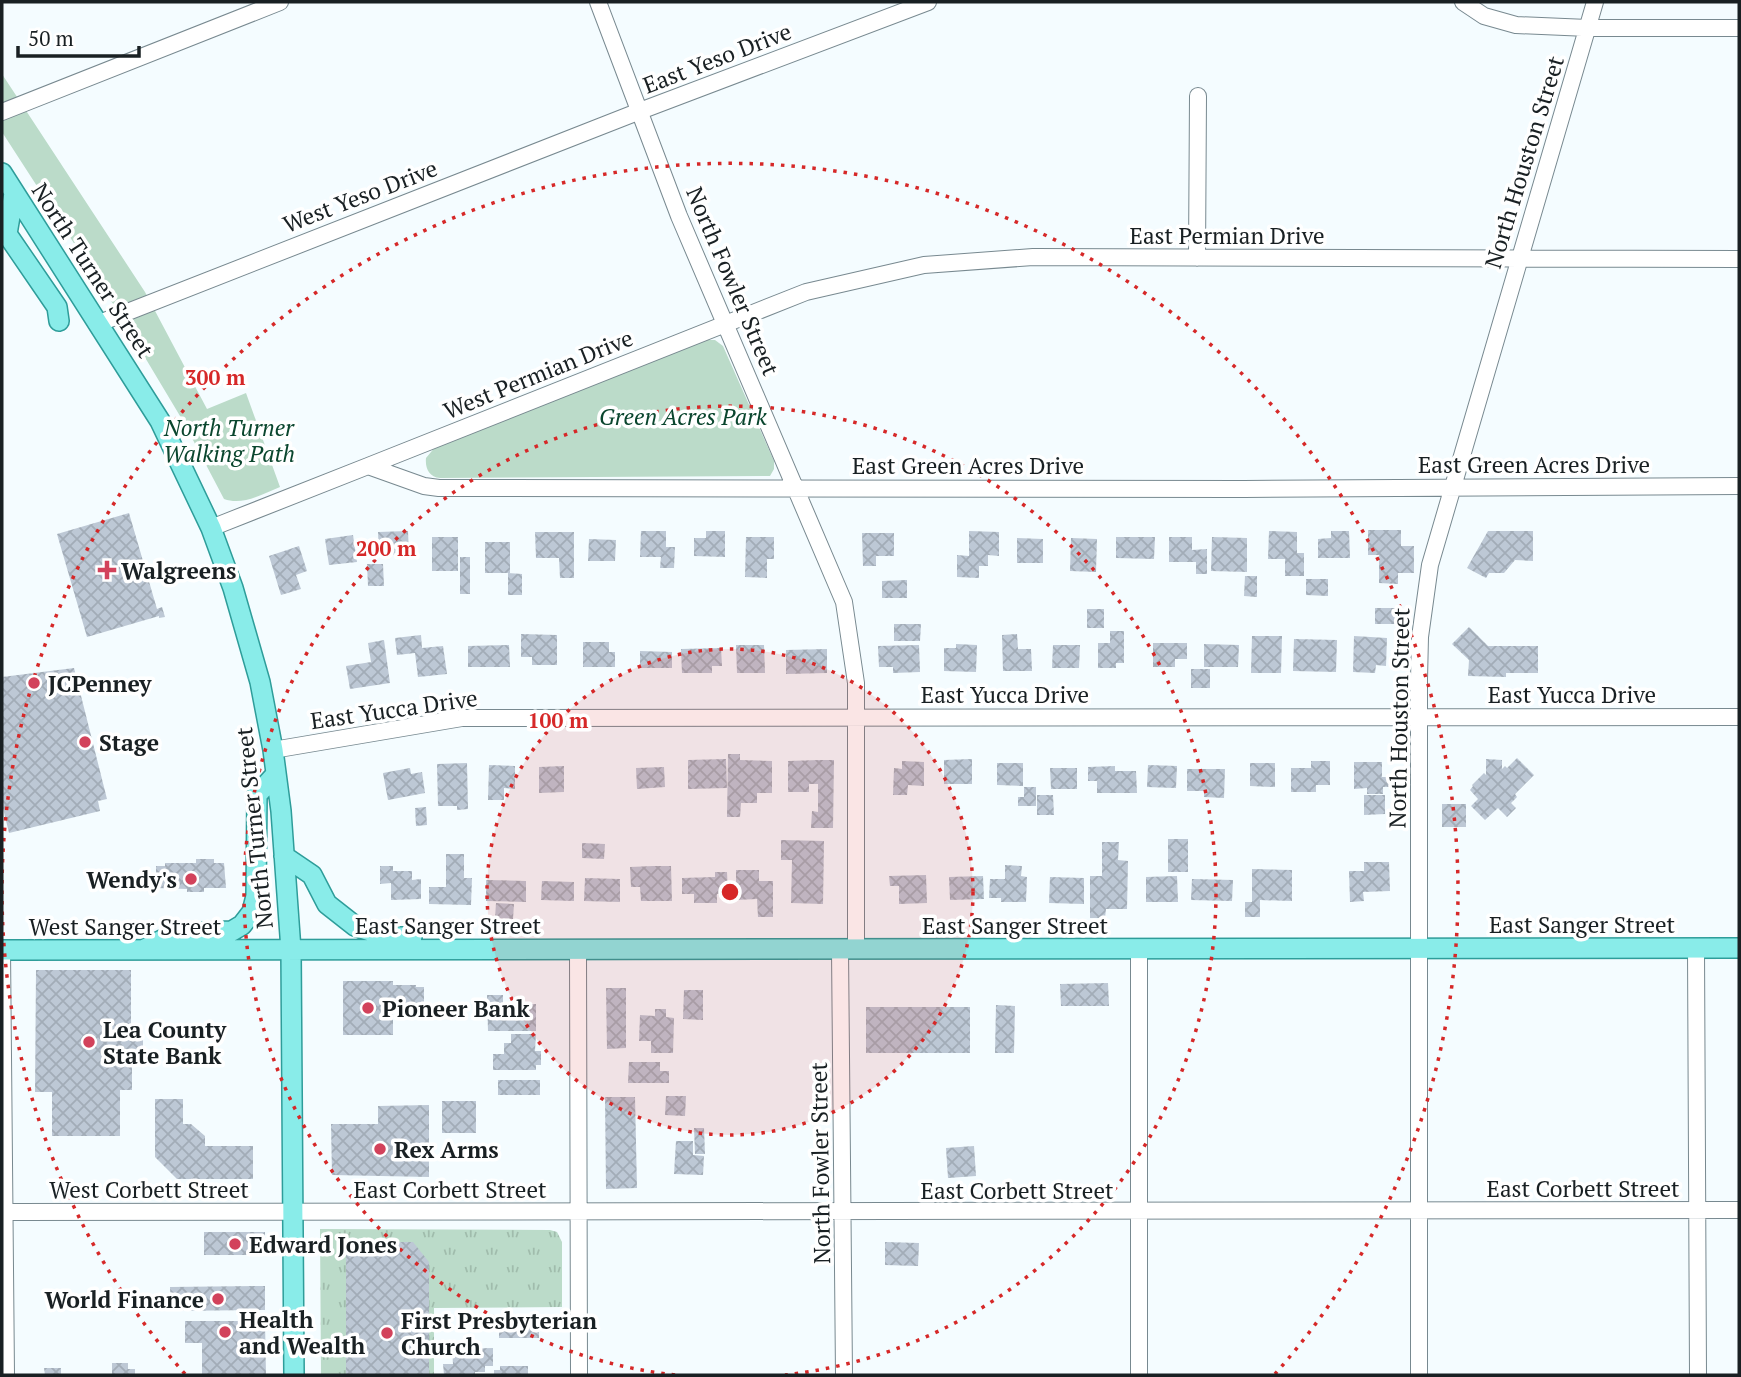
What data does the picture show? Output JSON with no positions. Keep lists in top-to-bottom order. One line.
{"streets":{"main road":["North Turner Street","East Sanger Street","West Sanger Street"],"street":["East Yeso Drive","North Houston Street","West Yeso Drive","East Permian Drive","North Fowler Street","West Permian Drive","East Green Acres Drive","East Yucca Drive","East Corbett Street","West Corbett Street"]},"crossings":[["East Yeso Drive","West Yeso Drive"],["East Yeso Drive","North Fowler Street"],["North Houston Street","East Permian Drive"],["North Houston Street","East Green Acres Drive"],["North Houston Street","East Yucca Drive"],["North Houston Street","East Sanger Street"],["North Houston Street","East Corbett Street"],["West Yeso Drive","North Turner Street"],["West Yeso Drive","North Fowler Street"],["East Permian Drive","North Fowler Street"],["East Permian Drive","West Permian Drive"],["North Turner Street","East Yucca Drive"],["North Turner Street","East Sanger Street"],["North Turner Street","West Sanger Street"],["North Turner Street","East Corbett Street"],["North Turner Street","West Corbett Street"],["North Fowler Street","West Permian Drive"],["North Fowler Street","East Green Acres Drive"],["North Fowler Street","East Yucca Drive"],["North Fowler Street","East Sanger Street"],["North Fowler Street","East Corbett Street"],["West Permian Drive","East Green Acres Drive"],["East Sanger Street","West Sanger Street"],["East Corbett Street","West Corbett Street"]],"parks":["Green Acres Park","North Turner Walking Path"],"places":{"health":["Walgreens"],"other":["JCPenney","Stage","Wendy's","Pioneer Bank","Lea County State Bank","Rex Arms","Edward Jones","World Finance","Health and Wealth","First Presbyterian Church"]},"scale_bar":"50 m","rings":["300 m","200 m","100 m"]}
